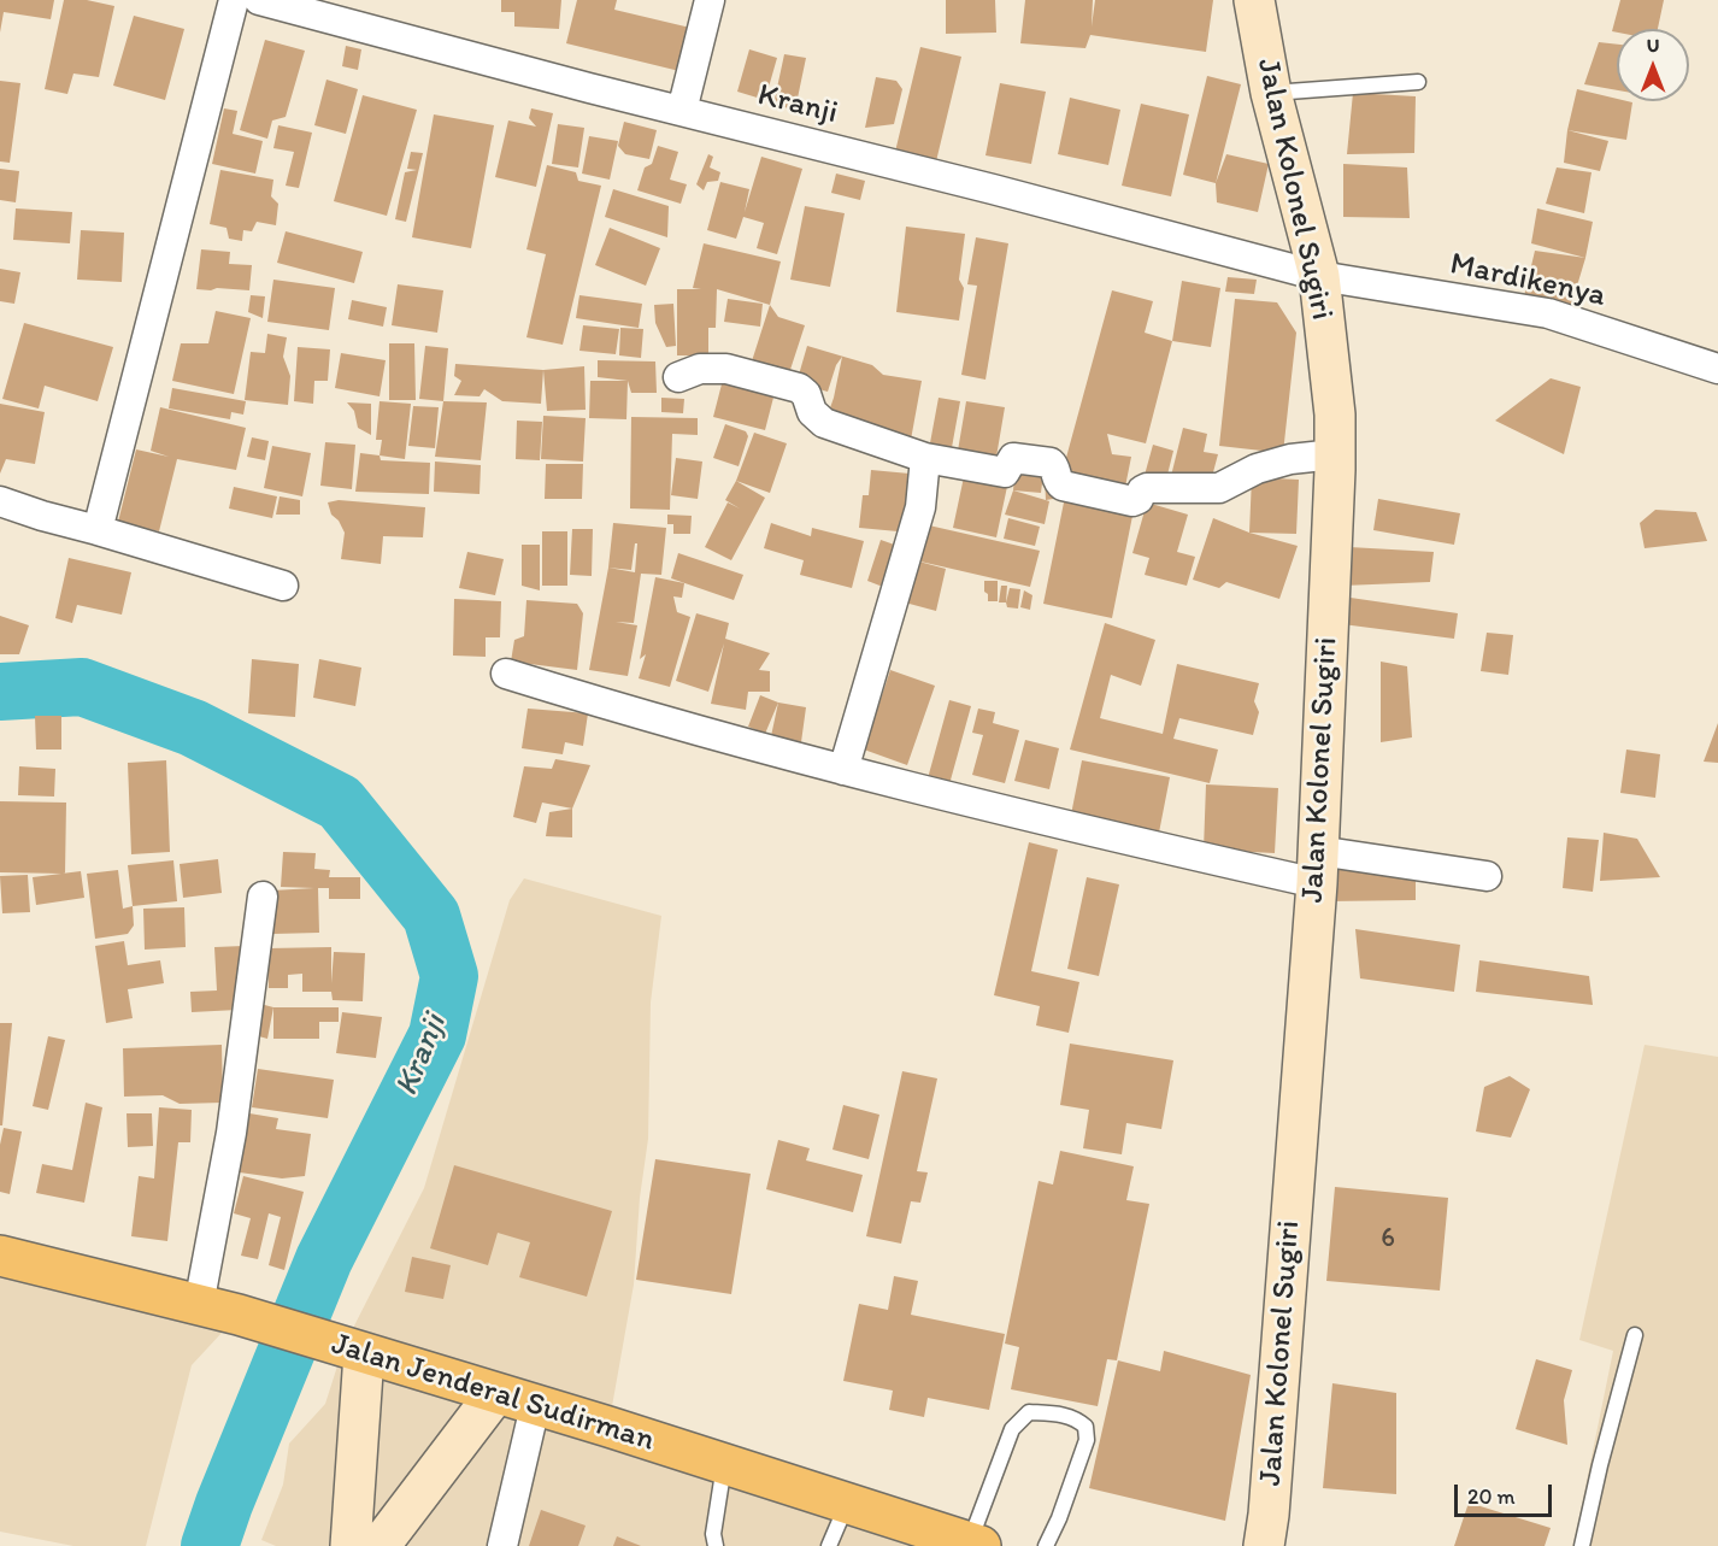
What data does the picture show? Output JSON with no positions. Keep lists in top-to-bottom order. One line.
{"streets":{"main road":["Jalan Jenderal Sudirman"],"street":["Kranji","Jalan Kolonel Sugiri","Mardikenya"]},"crossings":[["Kranji","Jalan Kolonel Sugiri"],["Kranji","Mardikenya"],["Jalan Kolonel Sugiri","Mardikenya"]],"water":["Kranji"],"house_numbers":["6"],"scale_bar":"20 m","north":"top"}
